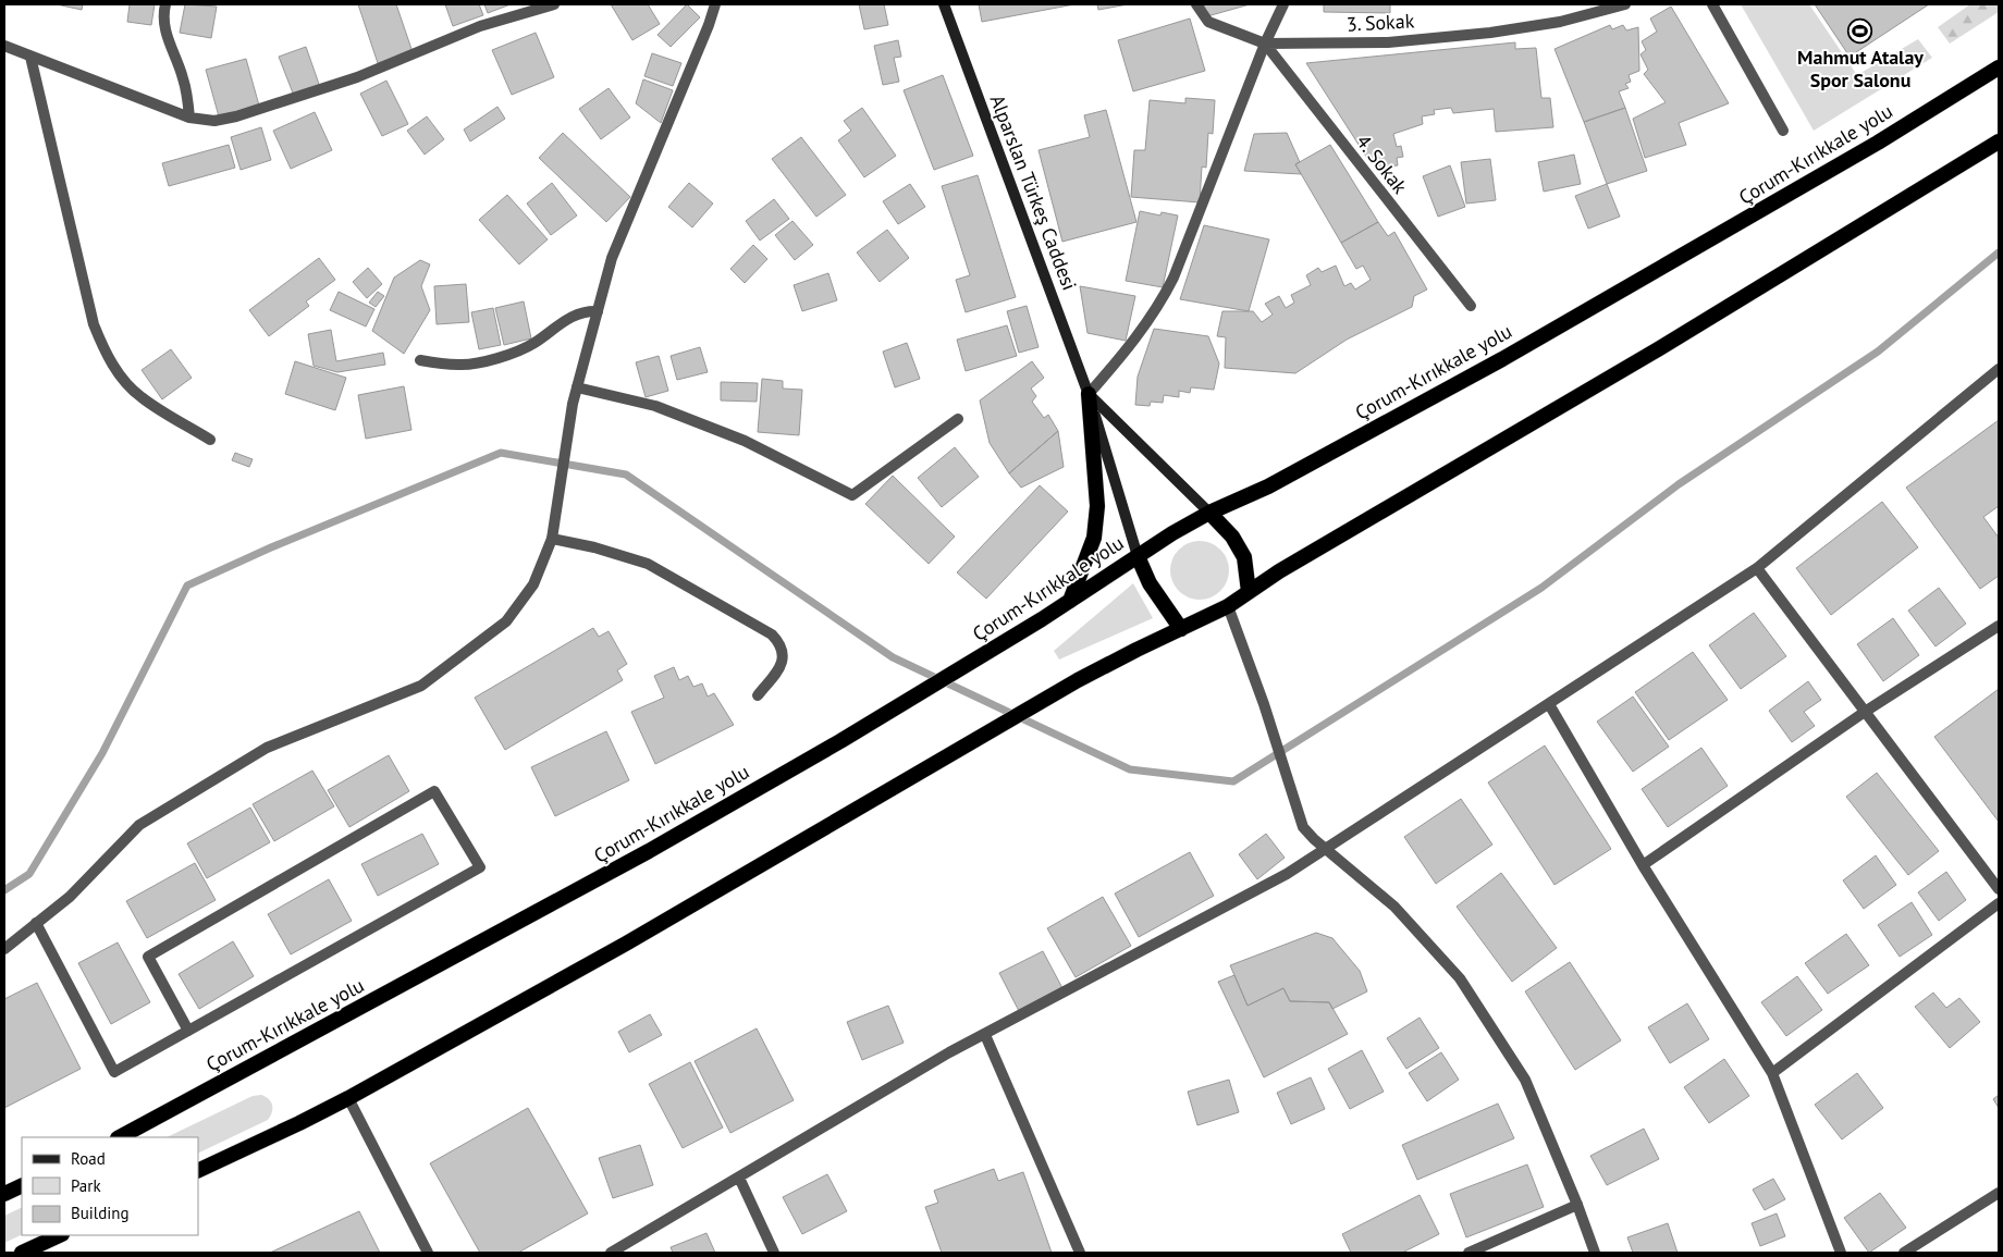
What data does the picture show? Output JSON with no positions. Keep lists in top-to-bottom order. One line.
{"streets":{"highway":["Çorum-Kırıkkale yolu"],"main road":["Alparslan Türkeş Caddesi"],"street":["3. Sokak","4. Sokak"]},"crossings":[["3. Sokak","4. Sokak"],["Çorum-Kırıkkale yolu","Alparslan Türkeş Caddesi"]],"places":{"sports":["Mahmut Atalay Spor Salonu"]},"legend":["Road","Park","Building"]}
